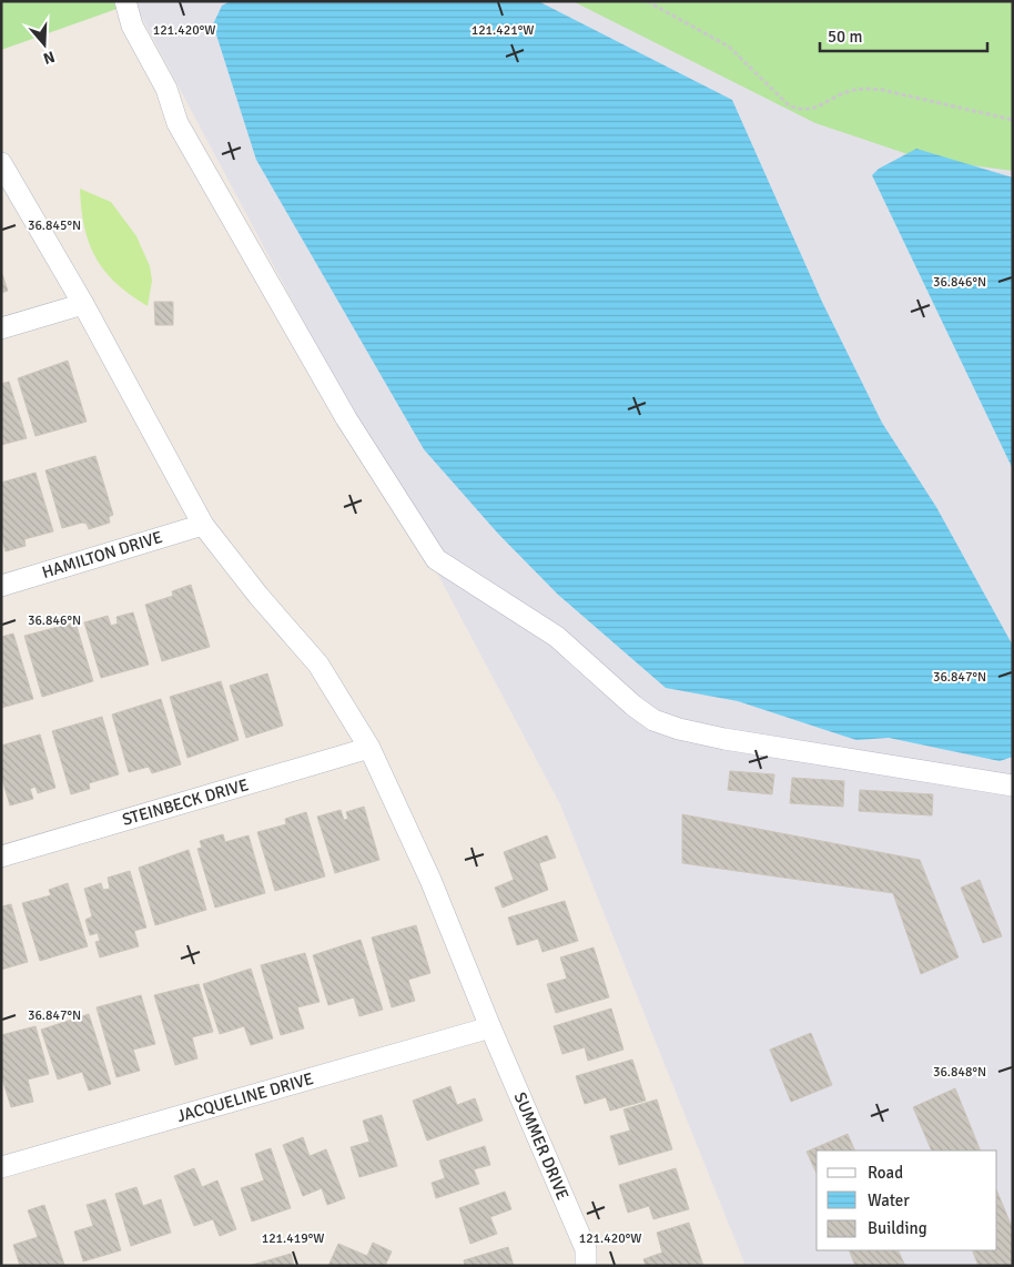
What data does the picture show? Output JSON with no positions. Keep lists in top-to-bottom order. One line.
{"streets":{"street":["HAMILTON DRIVE","STEINBECK DRIVE","JACQUELINE DRIVE","SUMMER DRIVE"]},"crossings":[["HAMILTON DRIVE","SUMMER DRIVE"],["STEINBECK DRIVE","SUMMER DRIVE"],["JACQUELINE DRIVE","SUMMER DRIVE"]],"legend":["Road","Water","Building"],"scale_bar":"50 m","north":"bottom","coordinates":["121.420°W","121.421°W","36.845°N","36.846°N","36.847°N","36.848°N","121.419°W"]}
